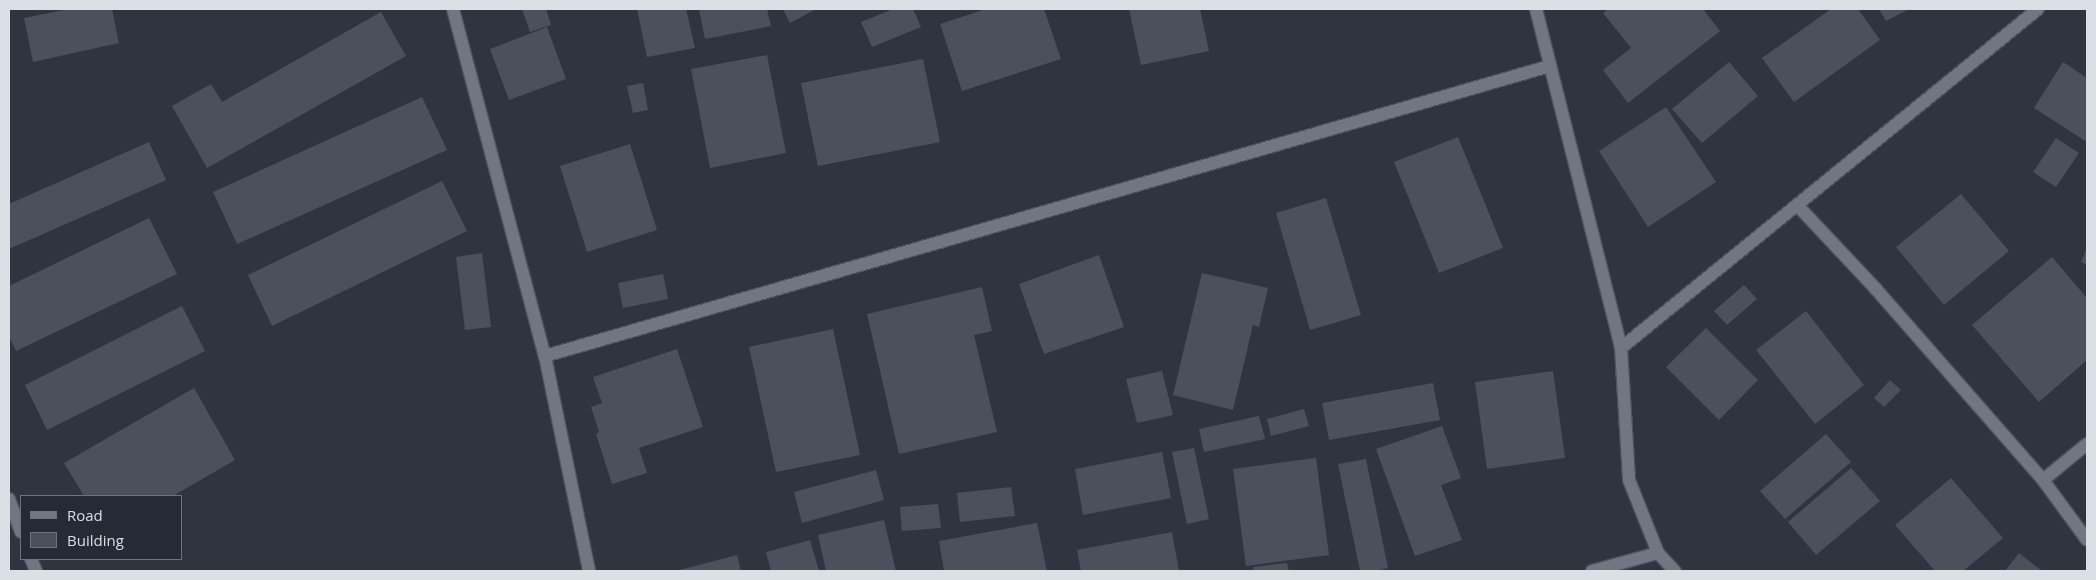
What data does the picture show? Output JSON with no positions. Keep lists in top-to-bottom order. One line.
{"legend":["Road","Building"]}
